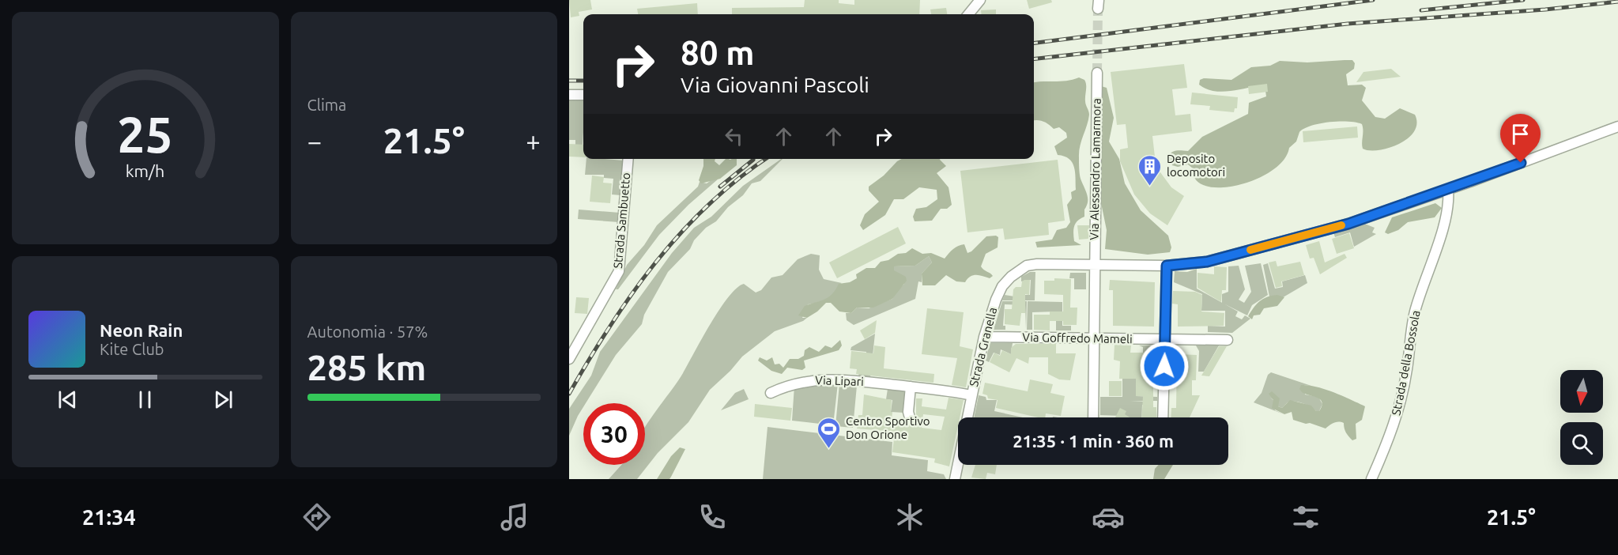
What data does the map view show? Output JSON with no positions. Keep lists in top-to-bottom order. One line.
{"streets":{"street":["Via Alessandro Lamarmora","Strada Sambuetto","Via Goffredo Mameli","Strada Granella","Strada della Bossola","Via Lipari"]},"crossings":[["Via Alessandro Lamarmora","Via Goffredo Mameli"],["Via Alessandro Lamarmora","Strada Granella"],["Via Goffredo Mameli","Strada Granella"],["Strada Granella","Strada della Bossola"],["Strada Granella","Via Lipari"]],"places":{"building":["Deposito locomotori"],"sports":["Centro Sportivo Don Orione"]},"north":"bottom","page":{"tile":["Clima",["Autonomia · 57%","285 km"]],"turn":["80 m","Via Giovanni Pascoli"],"heat":["−","21.5°","+"],"song":["Neon Rain","Kite Club"],"limit":"30","trip":"21:35 · 1 min · 360 m","tabs":["21:34","21.5°"],"gauge":["25","km/h"]}}
